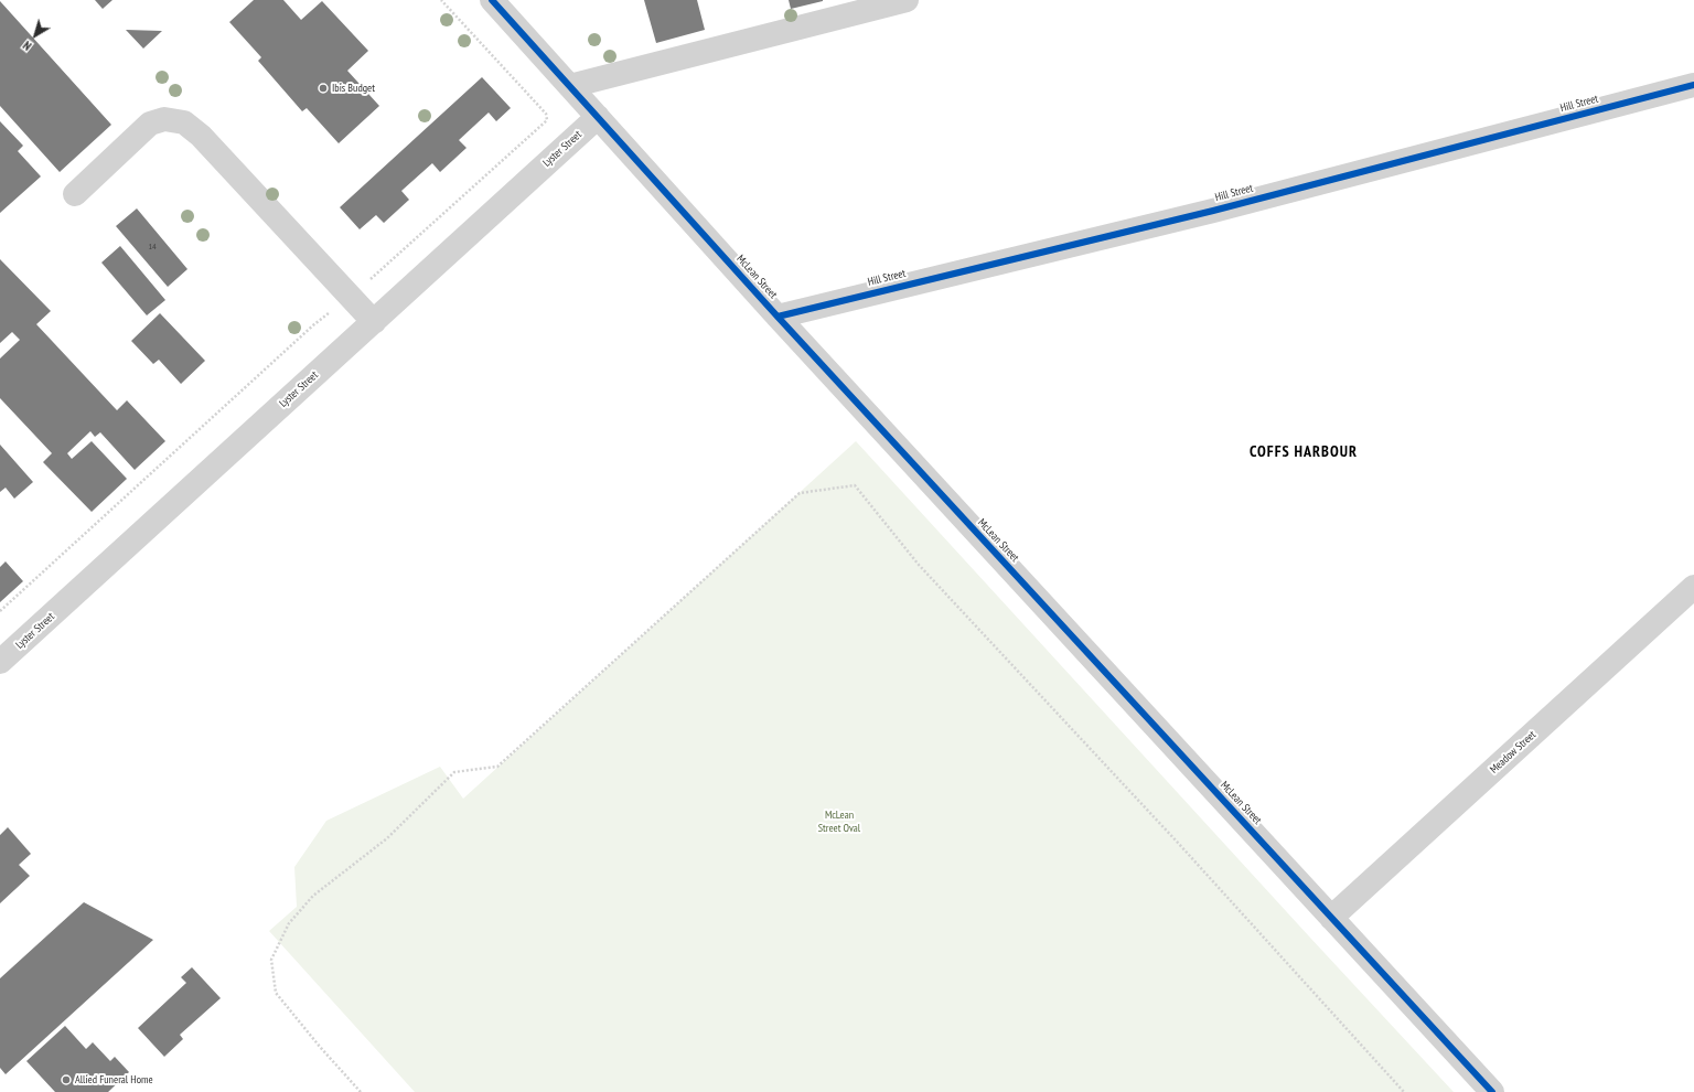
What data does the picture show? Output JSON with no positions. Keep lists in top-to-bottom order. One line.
{"streets":{"street":["Hill Street","Lyster Street","McLean Street","Meadow Street"]},"crossings":[["Hill Street","McLean Street"],["Lyster Street","McLean Street"],["McLean Street","Meadow Street"]],"districts":["COFFS HARBOUR"],"parks":["McLean Street Oval"],"places":["Ibis Budget","Allied Funeral Home"],"house_numbers":["14"],"north":"bottom left"}
